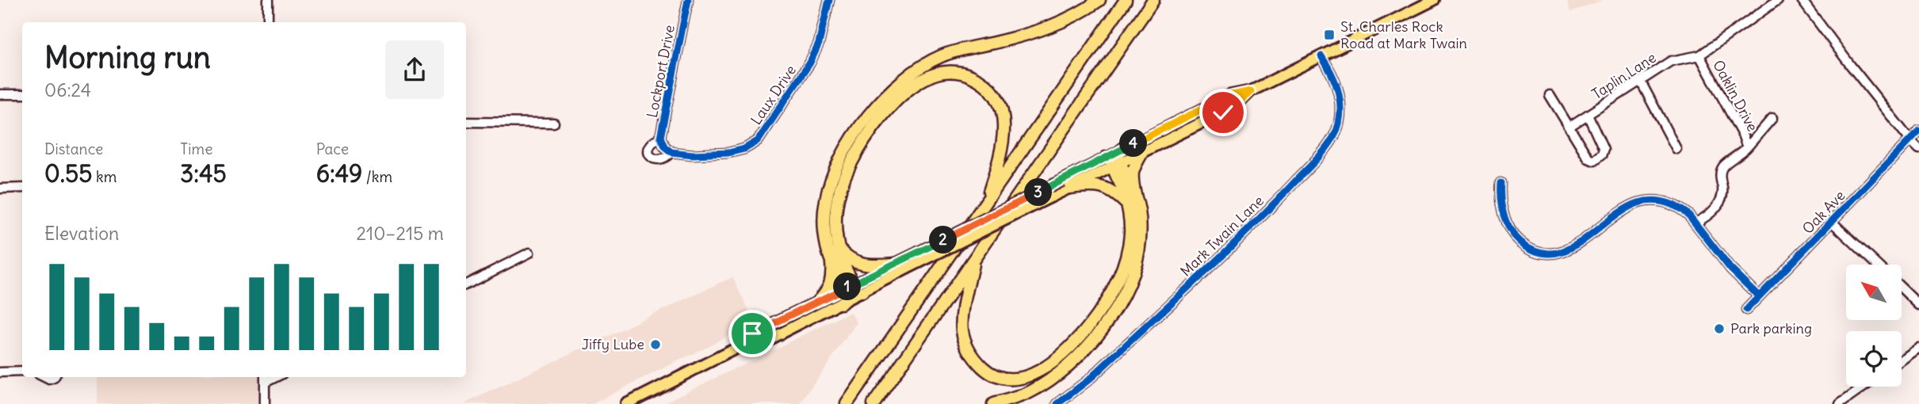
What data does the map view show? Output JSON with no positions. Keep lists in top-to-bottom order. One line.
{"streets":{"street":["Lockport Drive","Taplin Lane","Laux Drive","Oaklin Drive","Oak Ave","Mark Twain Lane"]},"crossings":[["Lockport Drive","Laux Drive"],["Taplin Lane","Oaklin Drive"]],"places":{"transit":["St. Charles Rock Road at Mark Twain"],"other":["Park parking","Jiffy Lube"]},"north":"top left","page":{"heading":["Morning run","06:24"],"stats":[["Distance","0.55 km"],["Time","3:45"],["Pace","6:49 /km"]],"pins":["4","3","2","1"],"chart":["Elevation","210–215 m"]}}
